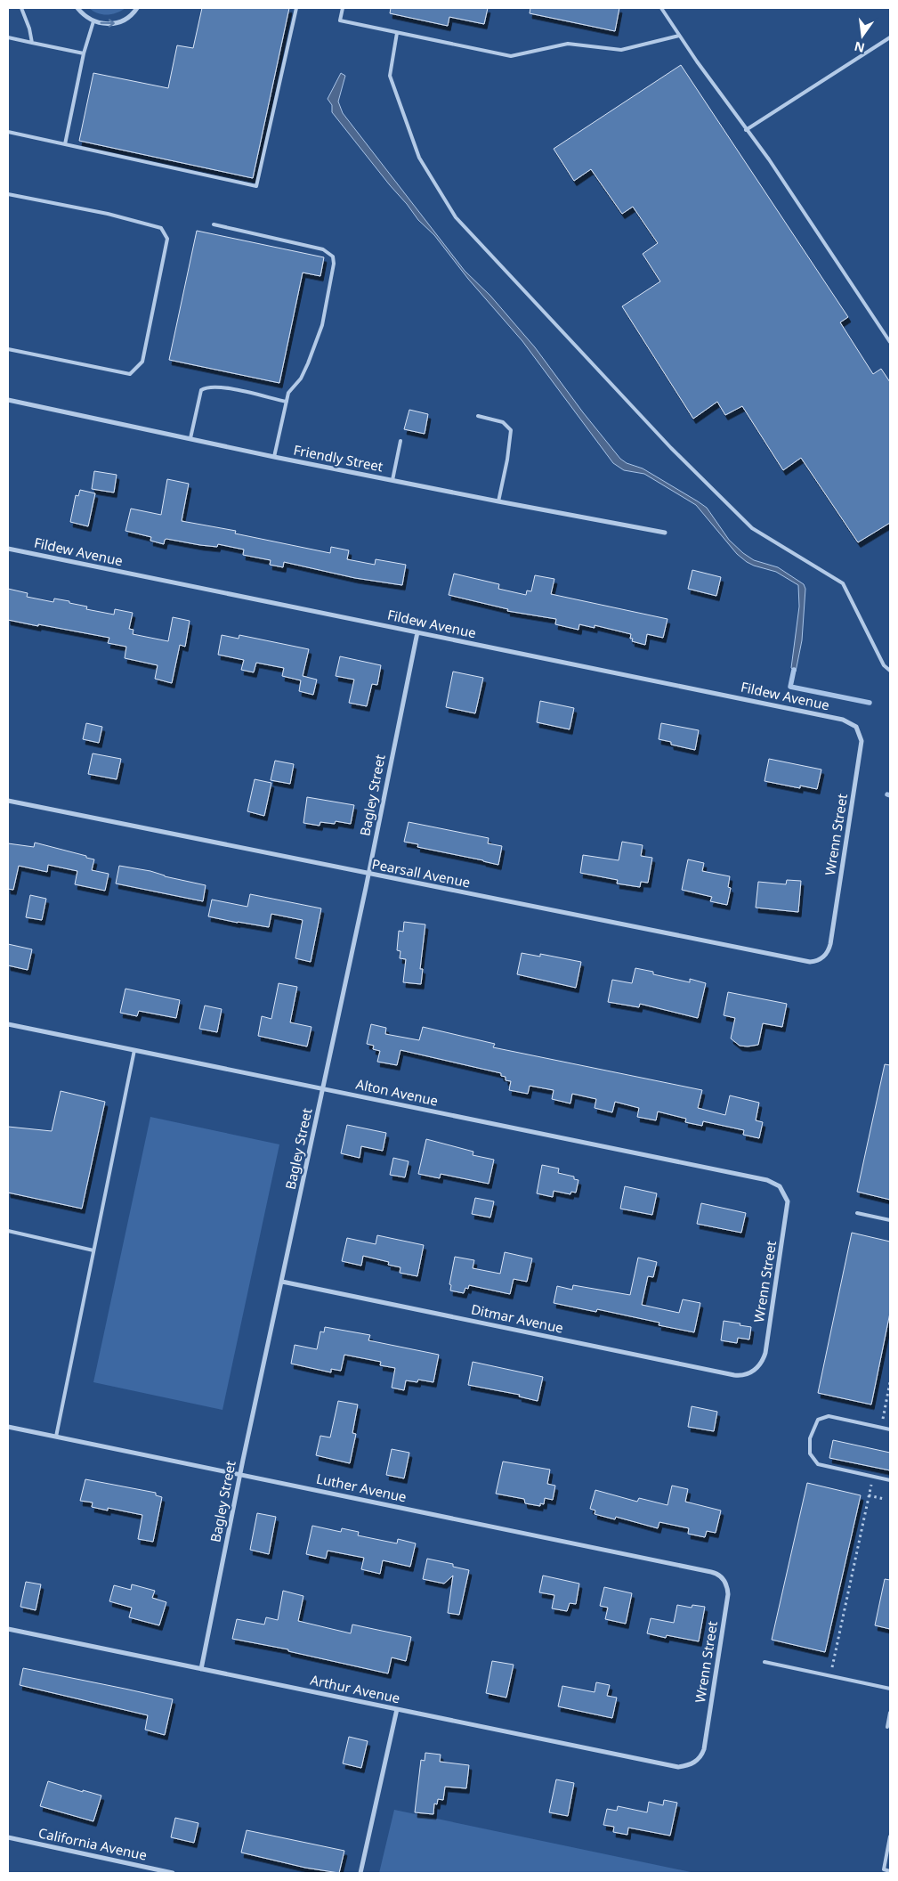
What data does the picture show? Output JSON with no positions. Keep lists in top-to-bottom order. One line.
{"streets":{"street":["Friendly Street","Fildew Avenue","Bagley Street","Wrenn Street","Pearsall Avenue","Alton Avenue","Ditmar Avenue","Luther Avenue","Arthur Avenue","California Avenue"]},"crossings":[["Fildew Avenue","Bagley Street"],["Fildew Avenue","Wrenn Street"],["Bagley Street","Pearsall Avenue"],["Bagley Street","Alton Avenue"],["Bagley Street","Ditmar Avenue"],["Bagley Street","Luther Avenue"],["Bagley Street","Arthur Avenue"],["Wrenn Street","Pearsall Avenue"],["Wrenn Street","Alton Avenue"],["Wrenn Street","Ditmar Avenue"],["Wrenn Street","Luther Avenue"],["Wrenn Street","Arthur Avenue"]],"north":"bottom"}
